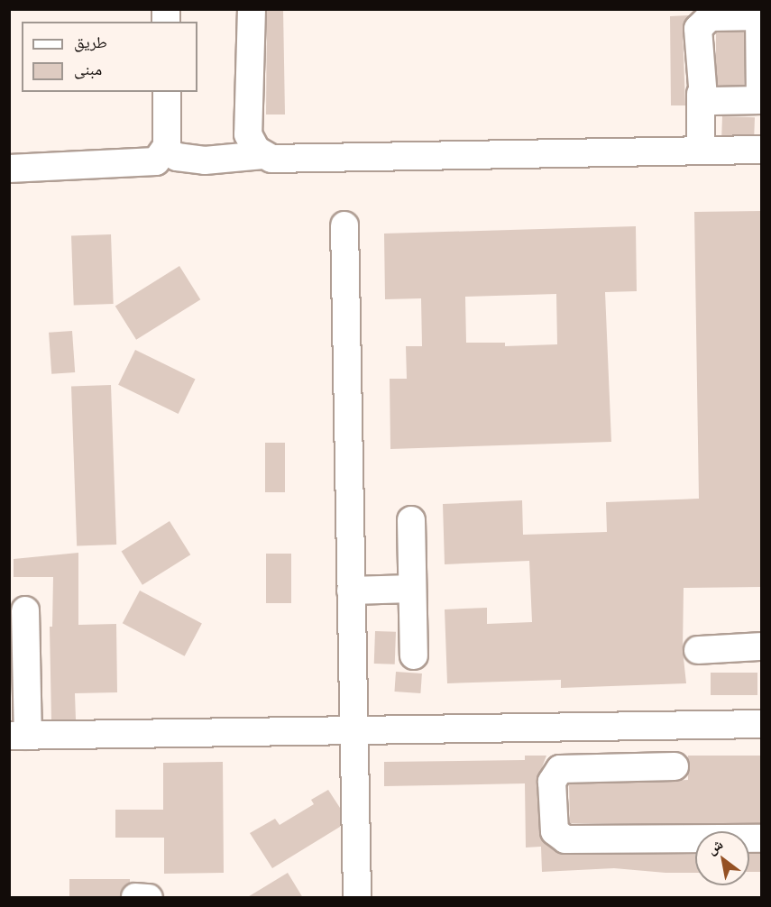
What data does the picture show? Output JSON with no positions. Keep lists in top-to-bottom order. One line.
{"legend":["طريق","مبنى"],"north":"top left"}
